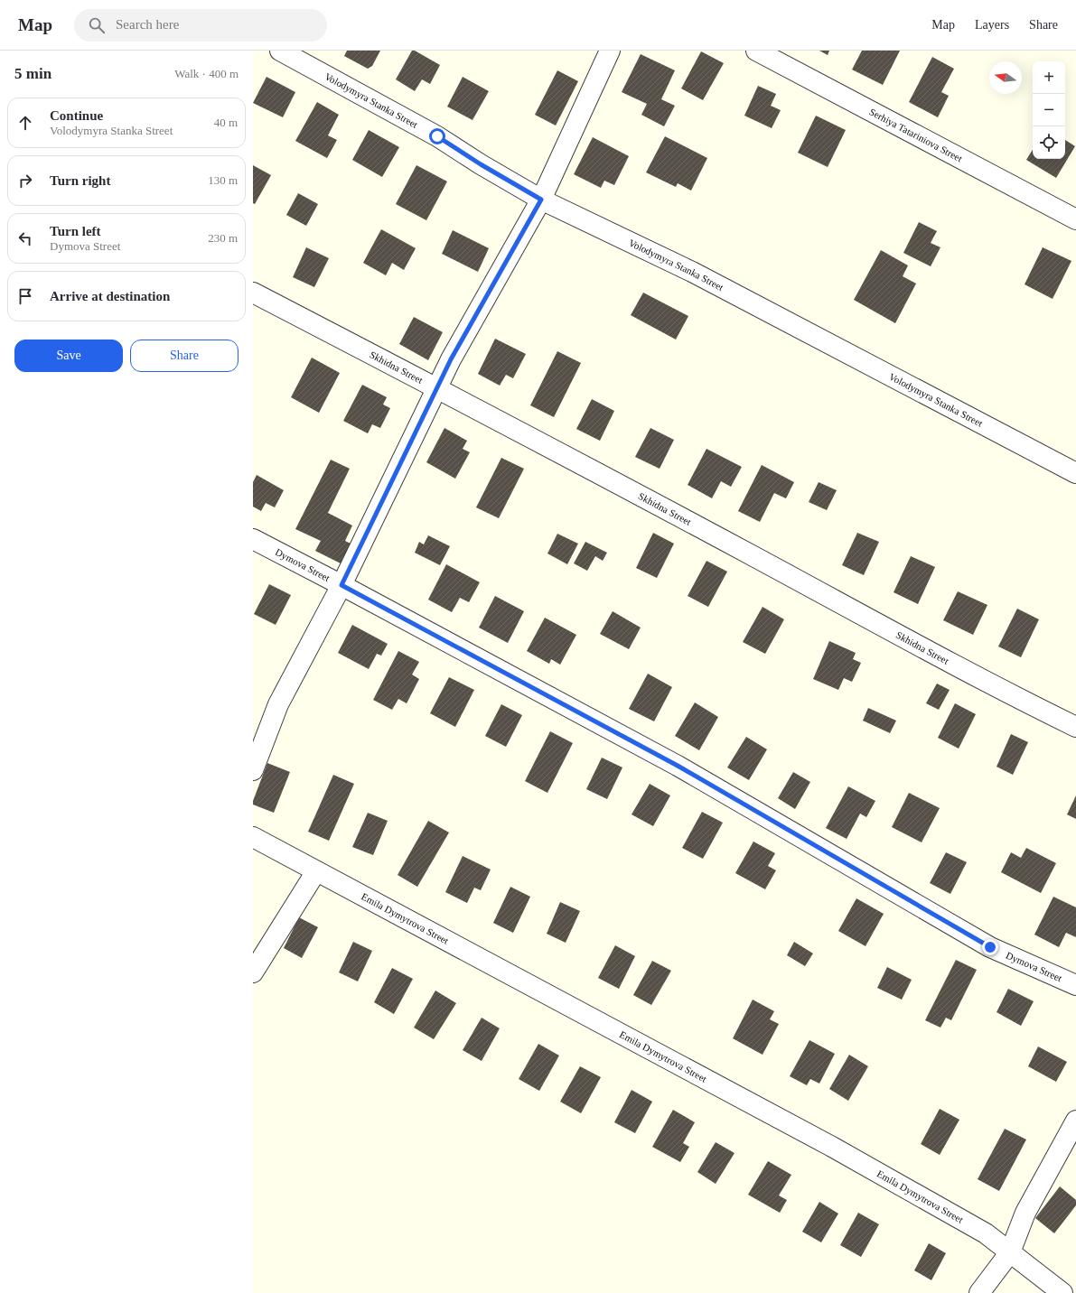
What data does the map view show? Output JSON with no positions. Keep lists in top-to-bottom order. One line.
{"streets":{"street":["Volodymyra Stanka Street","Serhiya Tatariniova Street","Skhidna Street","Dymova Street","Emila Dymytrova Street"]},"north":"left","page":{"header":"Map","search":"Search here","nav":["Map","Layers","Share"],"heading":["5 min","Walk · 400 m"],"map_buttons":["+","−"],"list":[["Continue","Volodymyra Stanka Street","40 m"],["Turn right","130 m"],["Turn left","Dymova Street","230 m"],"Arrive at destination"],"buttons":["Save","Share"]}}
